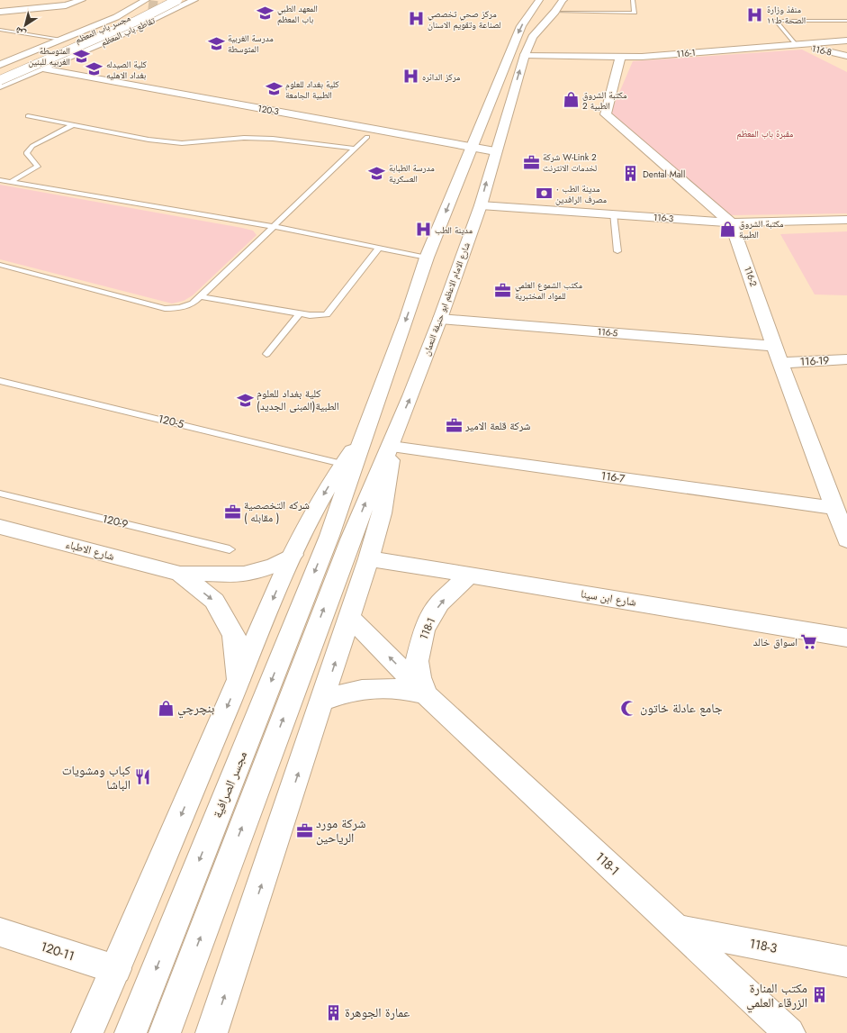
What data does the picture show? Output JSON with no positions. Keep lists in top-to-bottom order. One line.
{"streets":{"main road":["مجسر باب المعظم","تقاطع باب المعظم","116-8","116-1","120-3","116-3","116-2","شارع الامام الاعظم ابو حنيفة النعمان","116-5","116-19","116-7","شارع الاطباء","شارع ابن سينا","118-1","مجسر الصرافية","118-3","120-11"],"lane":["120-5","120-9"]},"crossings":[["مجسر باب المعظم","تقاطع باب المعظم"],["تقاطع باب المعظم","120-3"],["116-8","116-1"],["116-1","116-2"],["116-1","شارع الامام الاعظم ابو حنيفة النعمان"],["120-3","شارع الامام الاعظم ابو حنيفة النعمان"],["116-3","116-2"],["116-3","شارع الامام الاعظم ابو حنيفة النعمان"],["116-2","116-5"],["116-2","116-19"],["116-2","116-7"],["شارع الامام الاعظم ابو حنيفة النعمان","116-5"],["شارع الامام الاعظم ابو حنيفة النعمان","116-7"],["شارع الامام الاعظم ابو حنيفة النعمان","مجسر الصرافية"],["شارع ابن سينا","118-1"],["118-1","118-3"]],"parks":["مقبرة باب المعظم"],"places":{"school or university":["المعهد الطبي باب المعظم","مدرسة الغربية المتوسطة","المتوسطة الغربيه للبنين","كلية الصيدله بغداد الاهليه","كلية بغداد للعلوم الطبية الجامعة","مدرسة الطبابة العسكرية","كلية بغداد للعلوم الطبية(المبنى الجديد)"],"hospital":["منفذ وزارة الصحة ط١١","مركز صحي تخصصي لصناعة وتقويم الاسنان","مركز الدائره","مدينة الطب"],"shop":["مكتبة الشروق الطبية 2","مكتبة الشروق الطبية","بنچرچي"],"office":["شركة W-Link 2 لخدمات الانترنت","مكتب الشموع العلمي للمواد المختبرية","شركة قلعة الامير","شركه التخصصية ( مقابله )","شركة مورد الرياحين"],"building":["Dental Mall","مكتب المنارة الزرقاء العلمي","عمارة الجوهرة"],"bank":["مدينة الطب ٠ مصرف الرافدين"],"supermarket":["اسواق خالد"],"mosque":["جامع عادلة خاتون"],"restaurant":["كباب ومشويات الباشا"]},"north":"bottom left"}
